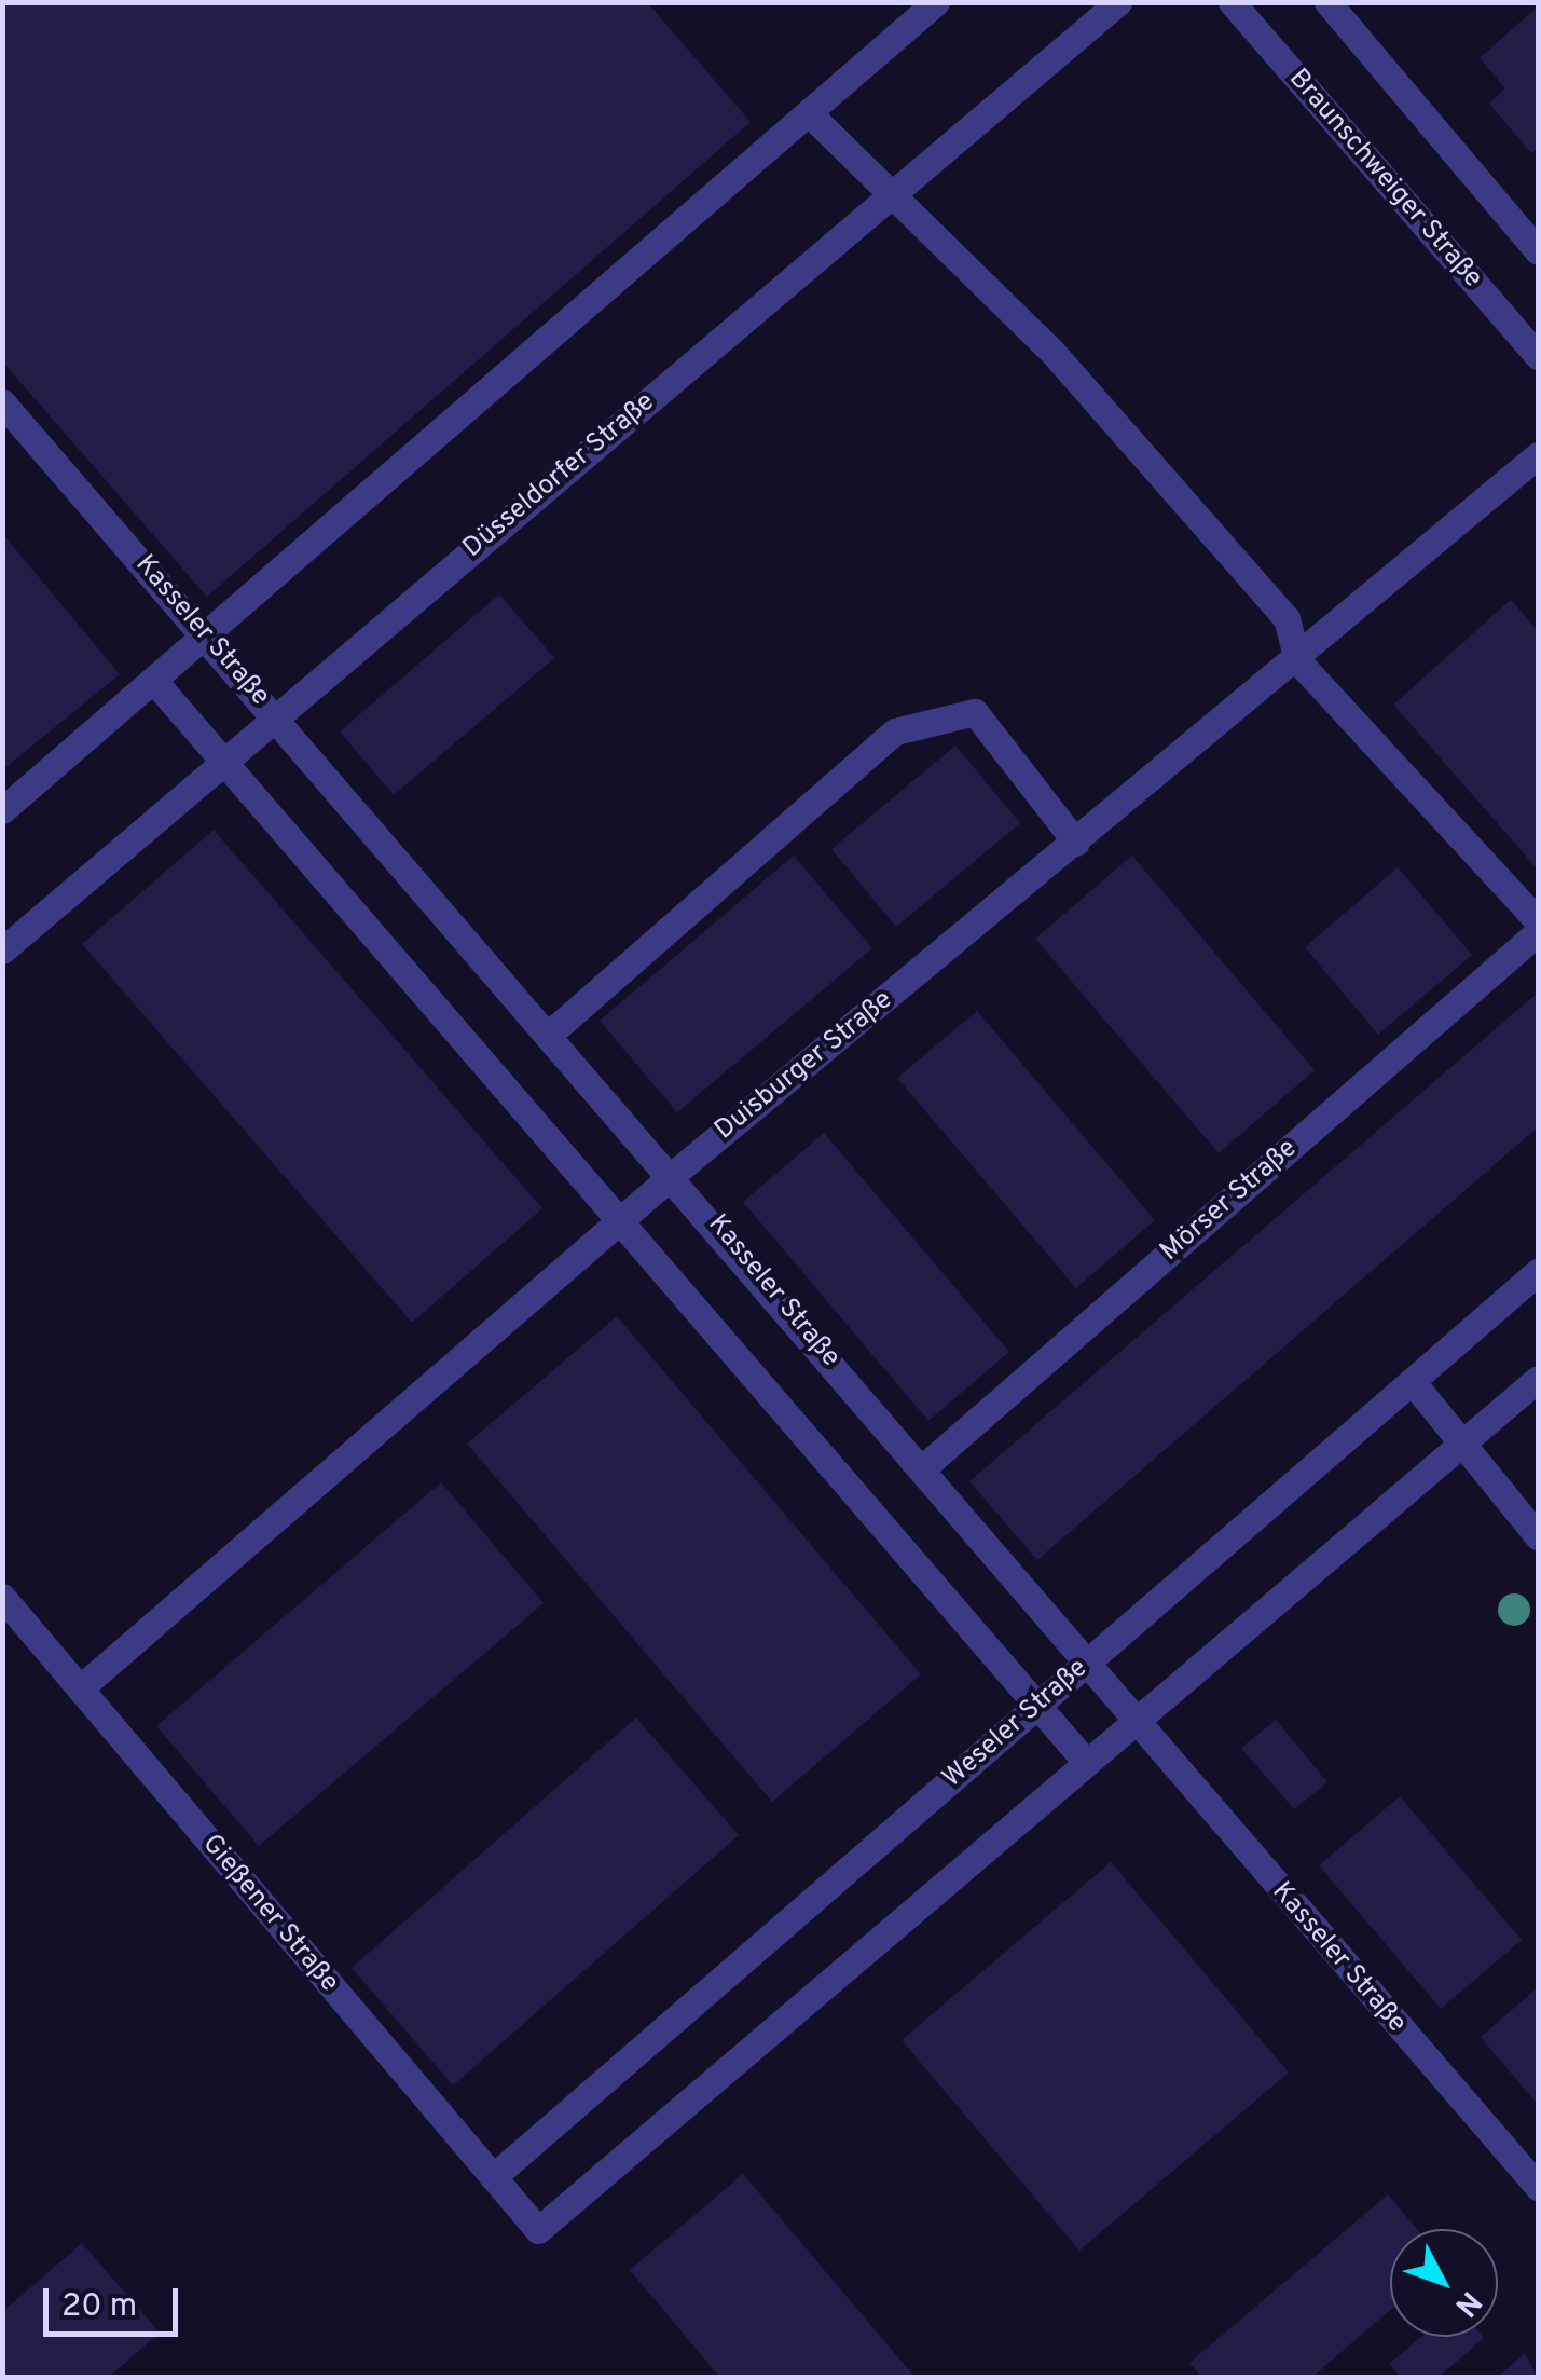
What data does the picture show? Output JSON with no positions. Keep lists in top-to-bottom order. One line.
{"streets":{"lane":["Braunschweiger Straße","Düsseldorfer Straße","Kasseler Straße","Duisburger Straße","Mörser Straße","Weseler Straße","Gießener Straße"]},"crossings":[["Düsseldorfer Straße","Kasseler Straße"],["Kasseler Straße","Duisburger Straße"],["Kasseler Straße","Mörser Straße"],["Kasseler Straße","Weseler Straße"],["Duisburger Straße","Gießener Straße"],["Weseler Straße","Gießener Straße"]],"scale_bar":"20 m","north":"bottom right"}
